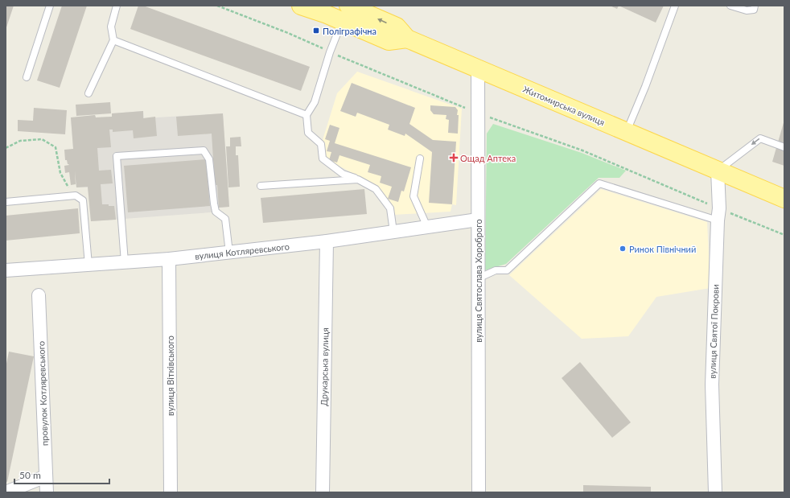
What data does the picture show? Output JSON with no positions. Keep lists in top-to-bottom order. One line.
{"streets":{"main road":["Житомирська вулиця"],"street":["вулиця Котляревського","вулиця Святослава Хороброго","вулиця Святої Покрови","Друкарська вулиця","вулиця Вітківського","провулок Котляревського"]},"crossings":[["Житомирська вулиця","вулиця Святослава Хороброго"],["Житомирська вулиця","вулиця Святої Покрови"],["вулиця Котляревського","вулиця Святослава Хороброго"],["вулиця Котляревського","Друкарська вулиця"],["вулиця Котляревського","вулиця Вітківського"]],"places":{"transit":["Поліграфічна"],"health":["Ощад Аптека"],"other":["Ринок Північний"]},"scale_bar":"50 m"}
